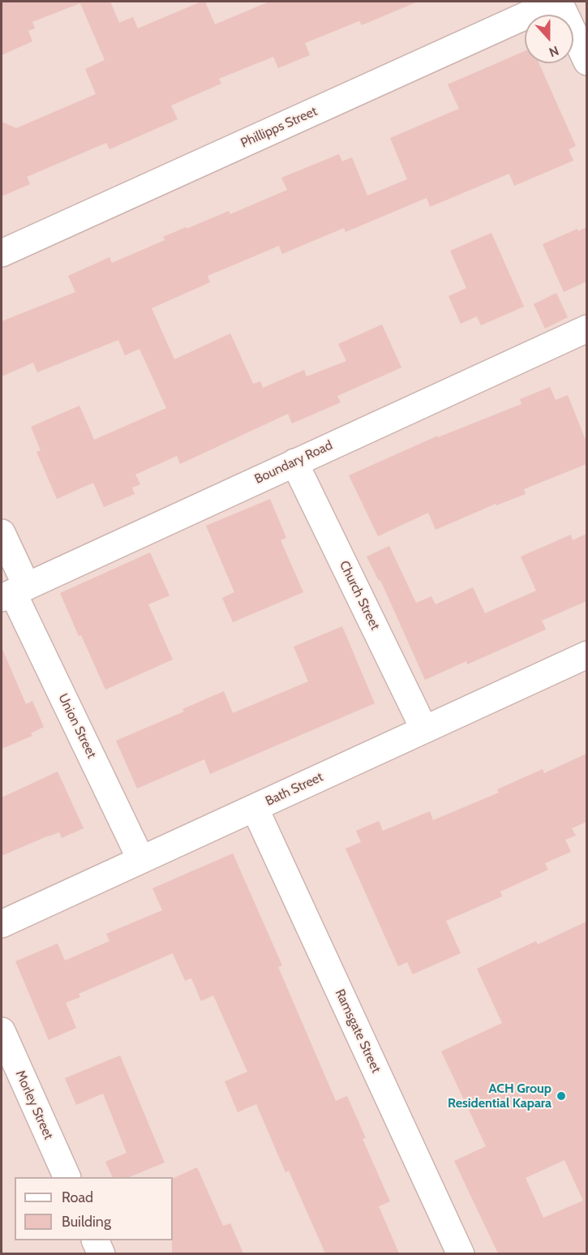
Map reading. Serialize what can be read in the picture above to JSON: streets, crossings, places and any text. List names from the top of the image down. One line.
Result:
{"streets":{"street":["Phillipps Street","Boundary Road","Church Street","Union Street","Bath Street","Ramsgate Street","Morley Street"]},"crossings":[["Boundary Road","Church Street"],["Boundary Road","Union Street"],["Church Street","Bath Street"],["Union Street","Bath Street"],["Bath Street","Ramsgate Street"]],"places":["ACH Group Residential Kapara"],"legend":["Road","Building"],"north":"bottom"}
